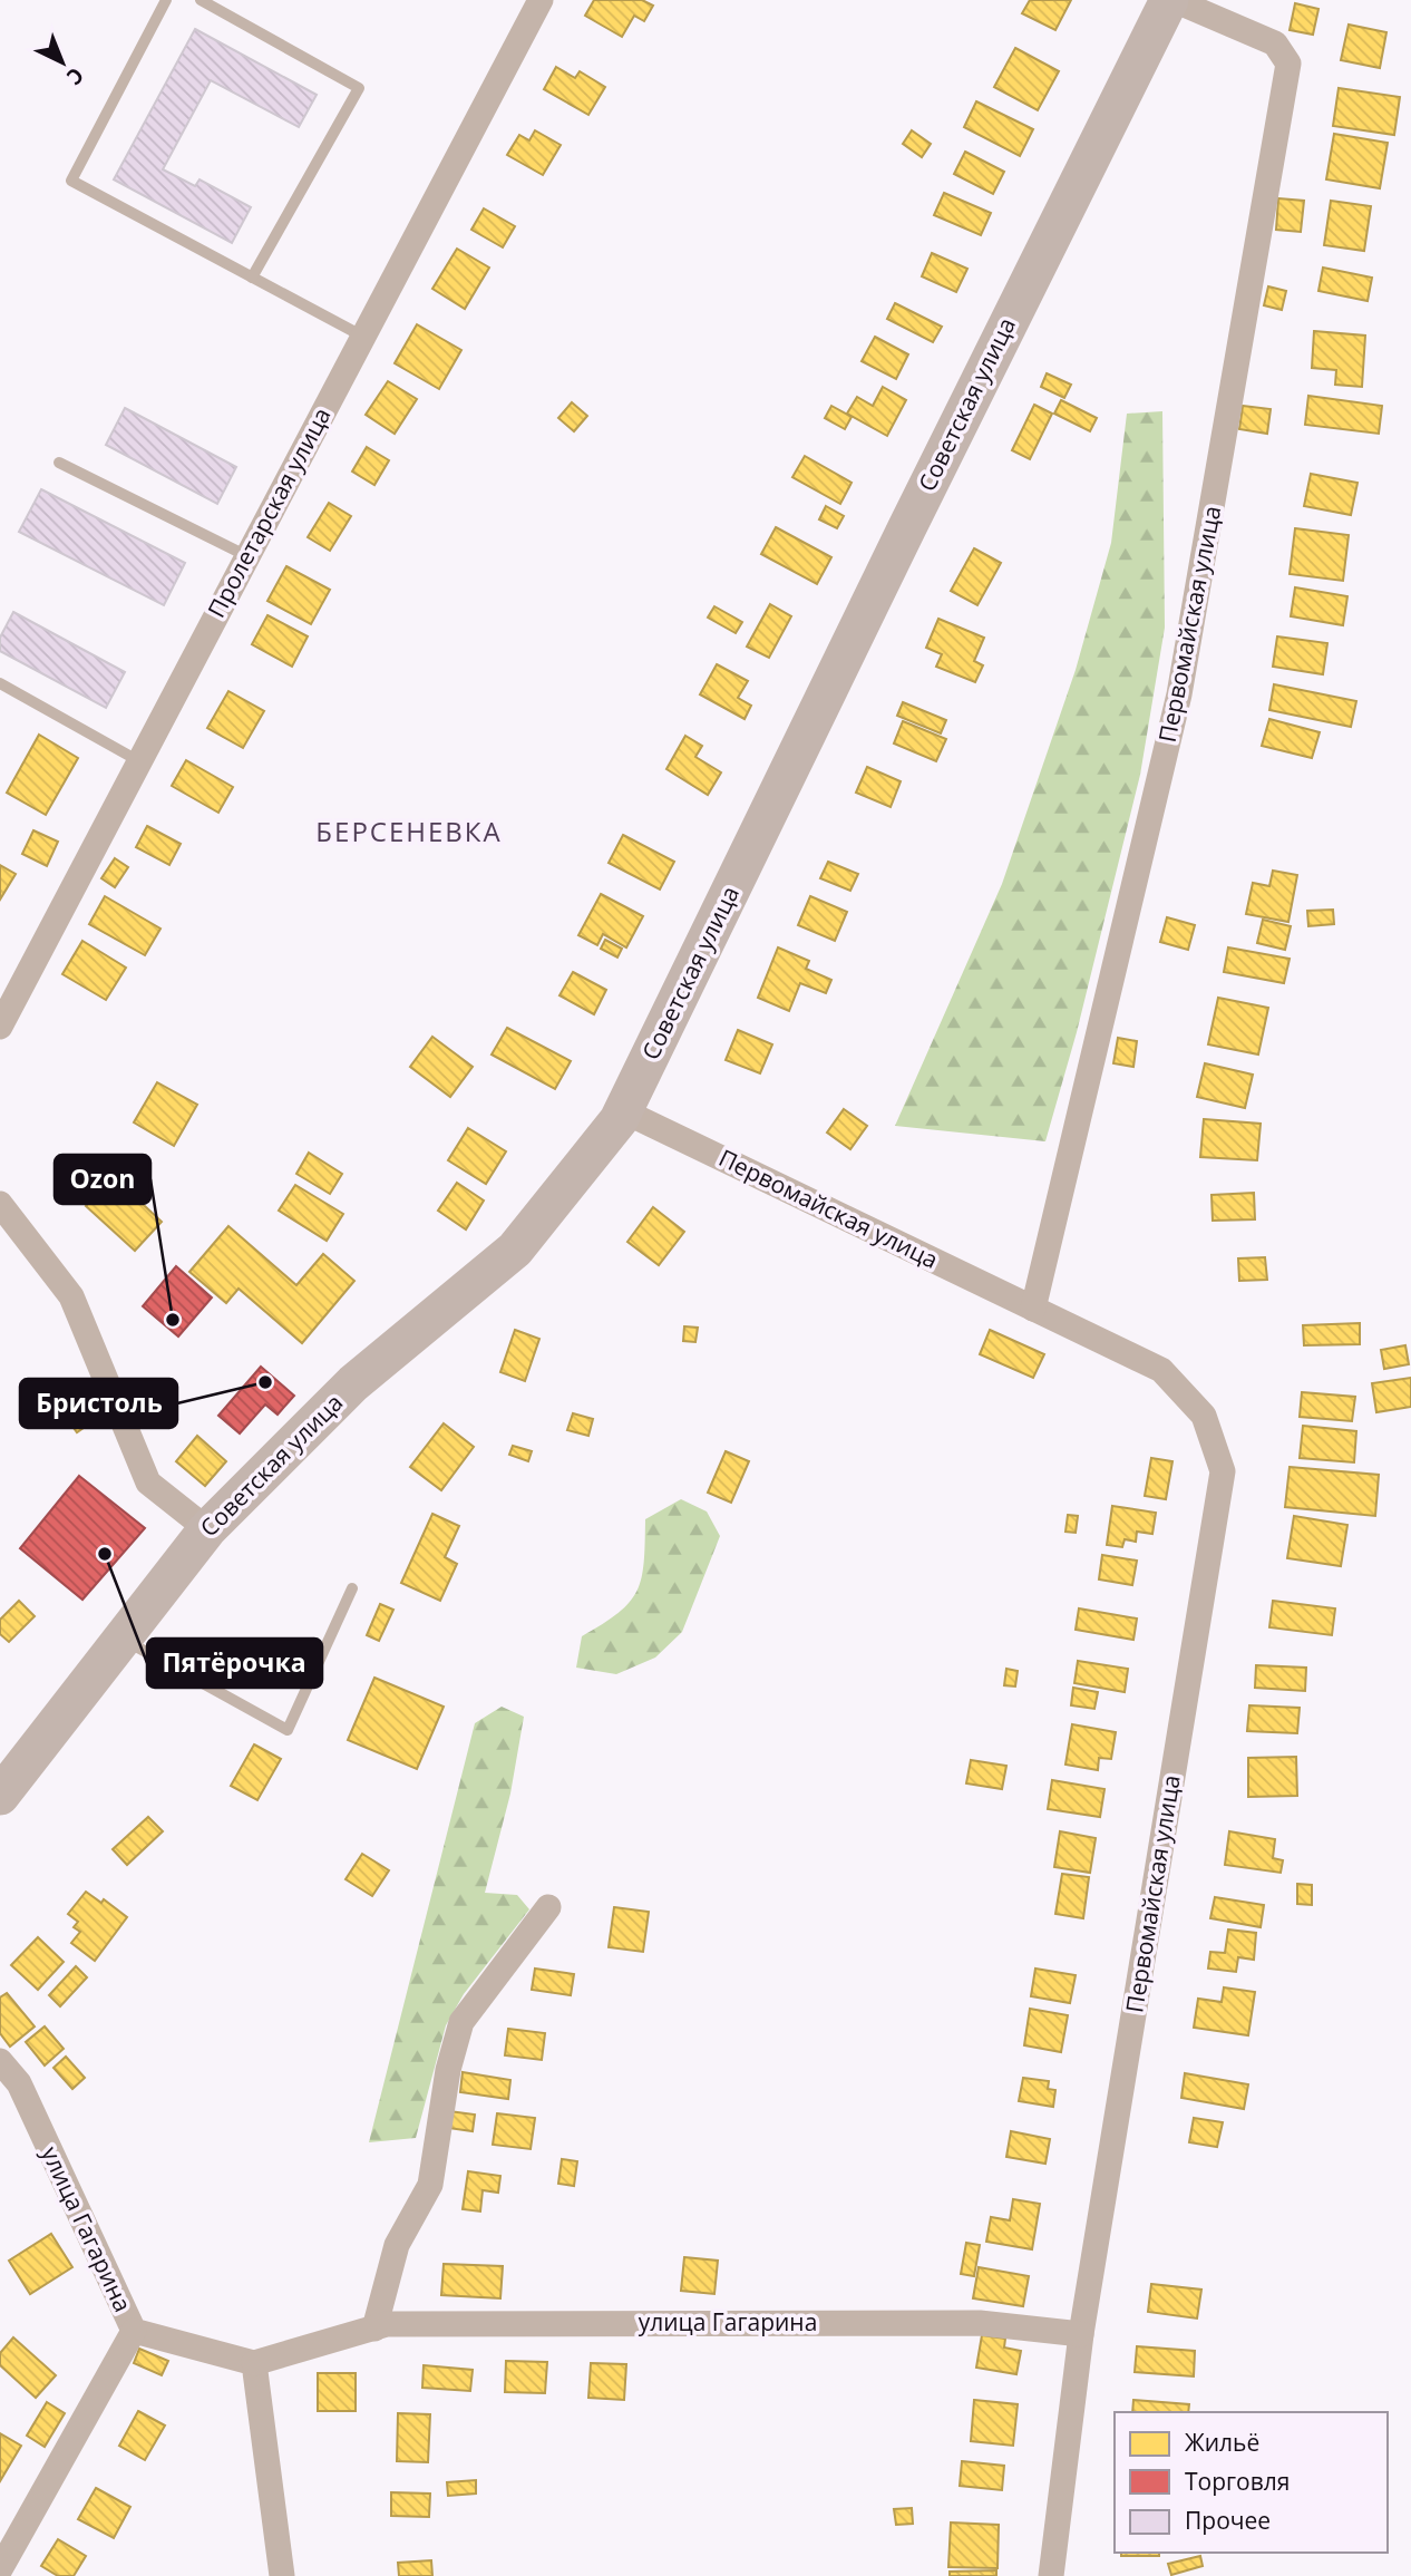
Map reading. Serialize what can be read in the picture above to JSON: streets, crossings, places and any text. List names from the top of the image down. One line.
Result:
{"streets":{"main road":["Советская улица"],"street":["Пролетарская улица","Первомайская улица","улица Гагарина"]},"crossings":[["Советская улица","Первомайская улица"],["Первомайская улица","улица Гагарина"]],"districts":["БЕРСЕНЕВКА"],"places":["Ozon","Бристоль","Пятёрочка"],"legend":["Жильё","Торговля","Прочее"],"north":"bottom right"}
